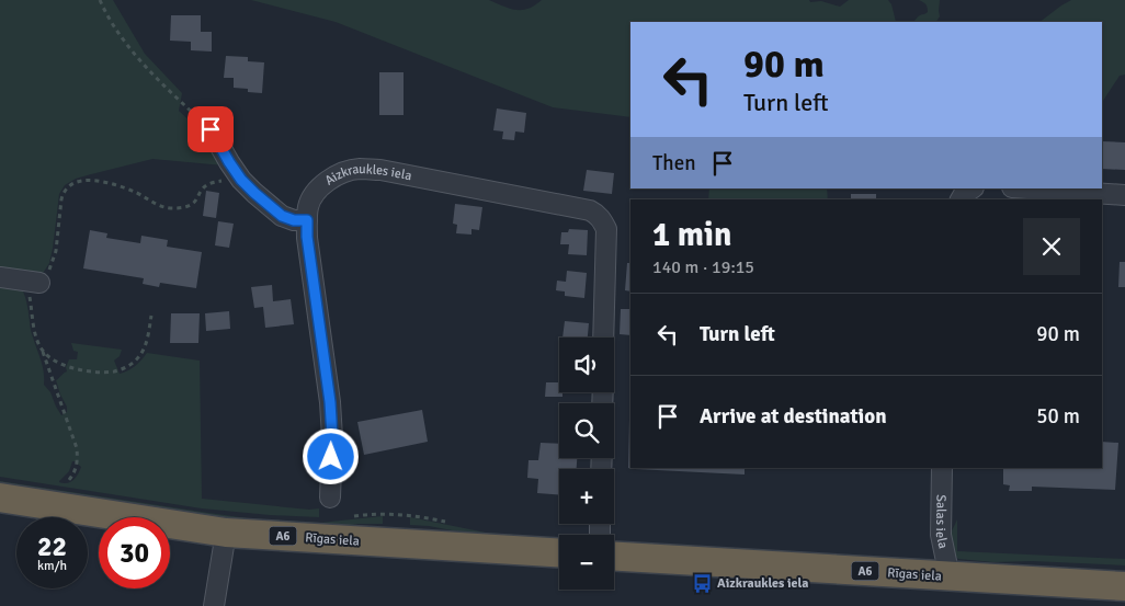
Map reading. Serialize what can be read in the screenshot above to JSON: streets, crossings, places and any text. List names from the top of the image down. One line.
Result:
{"streets":{"highway":["A6","Rīgas iela"],"street":["Aizkraukles iela","Salas iela"]},"crossings":[["Salas iela","Rīgas iela"]],"places":{"bus stop":["Aizkraukles iela"]},"page":{"turn":["90 m","Turn left"],"then":"Then","heading":["1 min","140 m · 19:15"],"list":[{"name":"Turn left","value":"90 m"},{"name":"Arrive at destination","value":"50 m"}],"map_buttons":["+","−"],"speed":"22 km/h","limit":"30"}}
